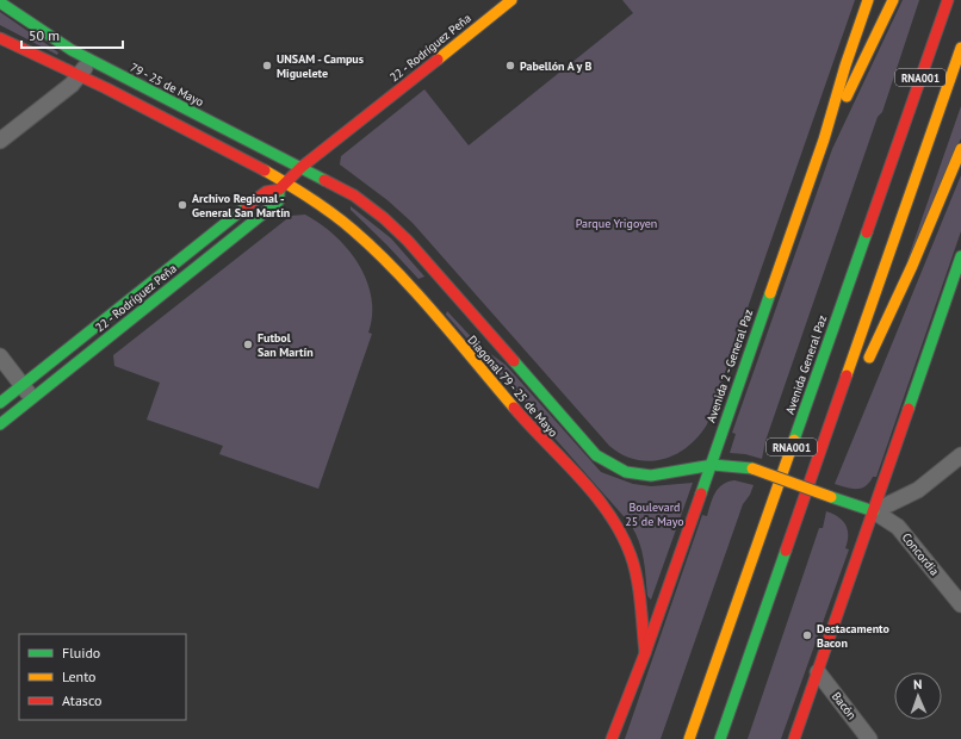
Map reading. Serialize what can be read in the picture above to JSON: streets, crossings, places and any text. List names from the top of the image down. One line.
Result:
{"streets":{"main road":["22 - Rodríguez Peña","RNA001","79 - 25 de Mayo","Avenida General Paz","Avenida 2 - General Paz","Diagonal 79 - 25 de Mayo"],"street":["Concordia","Bacón"]},"crossings":[["22 - Rodríguez Peña","79 - 25 de Mayo"],["22 - Rodríguez Peña","Diagonal 79 - 25 de Mayo"],["79 - 25 de Mayo","Diagonal 79 - 25 de Mayo"],["Avenida 2 - General Paz","Diagonal 79 - 25 de Mayo"],["Diagonal 79 - 25 de Mayo","Concordia"]],"parks":["Parque Yrigoyen","Boulevard 25 de Mayo"],"places":["UNSAM - Campus Miguelete","Pabellón A y B","Archivo Regional - General San Martín","Futbol San Martín","Destacamento Bacon"],"legend":["Fluido","Lento","Atasco"],"scale_bar":"50 m","north":"top"}
